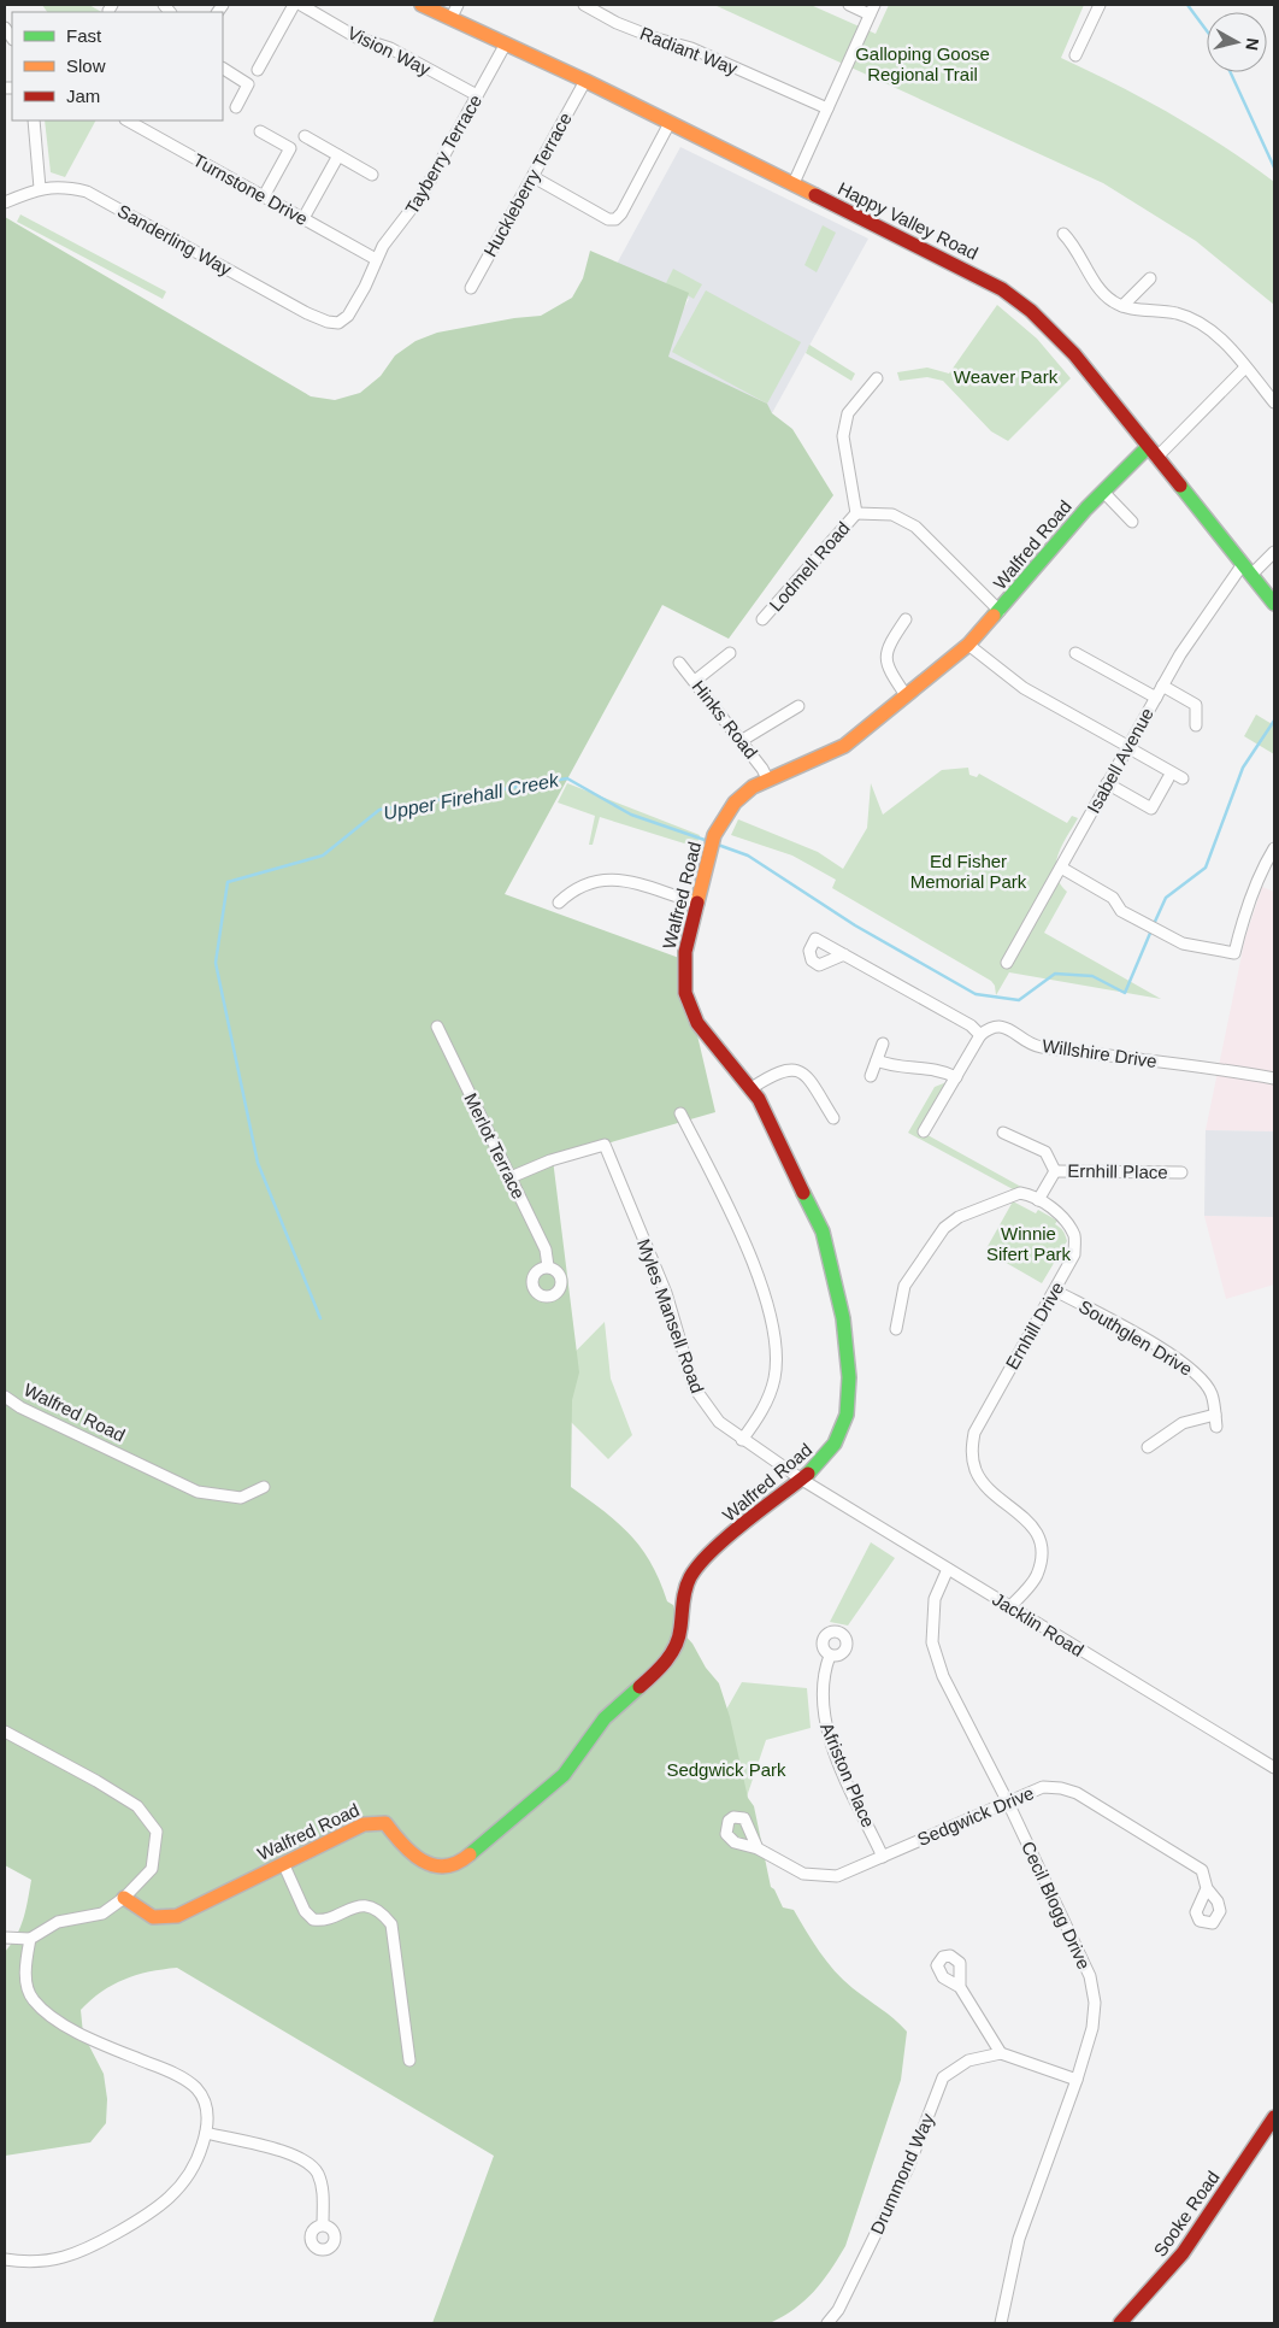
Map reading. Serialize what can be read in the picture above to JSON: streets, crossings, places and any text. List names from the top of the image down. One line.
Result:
{"streets":{"street":["Vision Way","Radiant Way","Tayberry Terrace","Huckleberry Terrace","Turnstone Drive","Happy Valley Road","Sanderling Way","Walfred Road","Lodmell Road","Hinks Road","Isabell Avenue","Willshire Drive","Merlot Terrace","Ernhill Place","Myles Mansell Road","Ernhill Drive","Southglen Drive","Jacklin Road","Afriston Place","Sedgwick Drive","Cecil Blogg Drive","Drummond Way","Sooke Road"]},"crossings":[["Vision Way","Tayberry Terrace"],["Tayberry Terrace","Turnstone Drive"],["Tayberry Terrace","Happy Valley Road"],["Tayberry Terrace","Sanderling Way"],["Huckleberry Terrace","Happy Valley Road"],["Happy Valley Road","Walfred Road"],["Happy Valley Road","Isabell Avenue"],["Walfred Road","Lodmell Road"],["Walfred Road","Hinks Road"],["Walfred Road","Myles Mansell Road"],["Walfred Road","Jacklin Road"],["Merlot Terrace","Myles Mansell Road"],["Ernhill Place","Ernhill Drive"],["Myles Mansell Road","Jacklin Road"],["Ernhill Drive","Southglen Drive"],["Ernhill Drive","Jacklin Road"],["Jacklin Road","Cecil Blogg Drive"],["Afriston Place","Sedgwick Drive"],["Sedgwick Drive","Cecil Blogg Drive"]],"water":["Upper Firehall Creek"],"parks":["Galloping Goose Regional Trail","Weaver Park","Ed Fisher Memorial Park","Winnie Sifert Park","Sedgwick Park"],"legend":["Fast","Slow","Jam"],"north":"right"}
